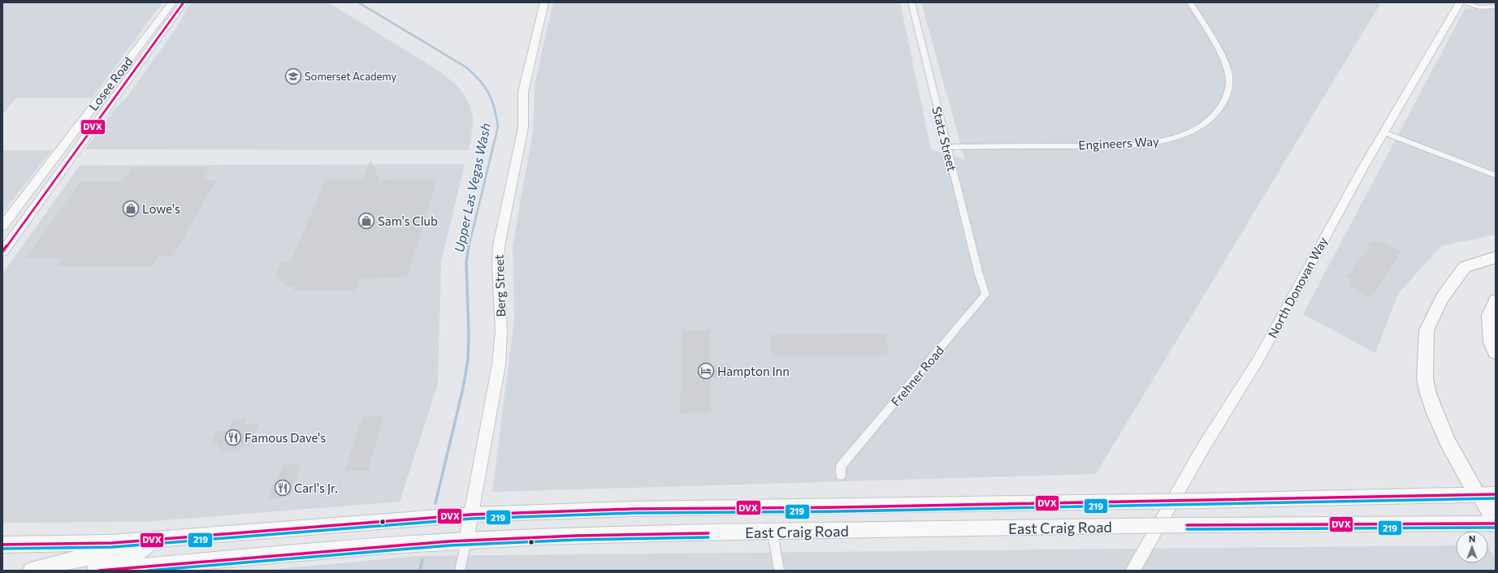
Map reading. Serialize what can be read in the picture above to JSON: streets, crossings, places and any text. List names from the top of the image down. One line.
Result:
{"streets":{"main road":["East Craig Road"],"street":["Losee Road","Statz Street","Engineers Way","Berg Street","North Donovan Way","Frehner Road"]},"crossings":[["Statz Street","Engineers Way"],["Statz Street","Frehner Road"],["Berg Street","East Craig Road"]],"water":["Upper Las Vegas Wash"],"places":{"school or university":["Somerset Academy"],"shop":["Lowe's","Sam's Club"],"hotel":["Hampton Inn"],"restaurant":["Famous Dave's","Carl's Jr."]},"lines":["transit line DVX","transit line 219"],"north":"top"}
